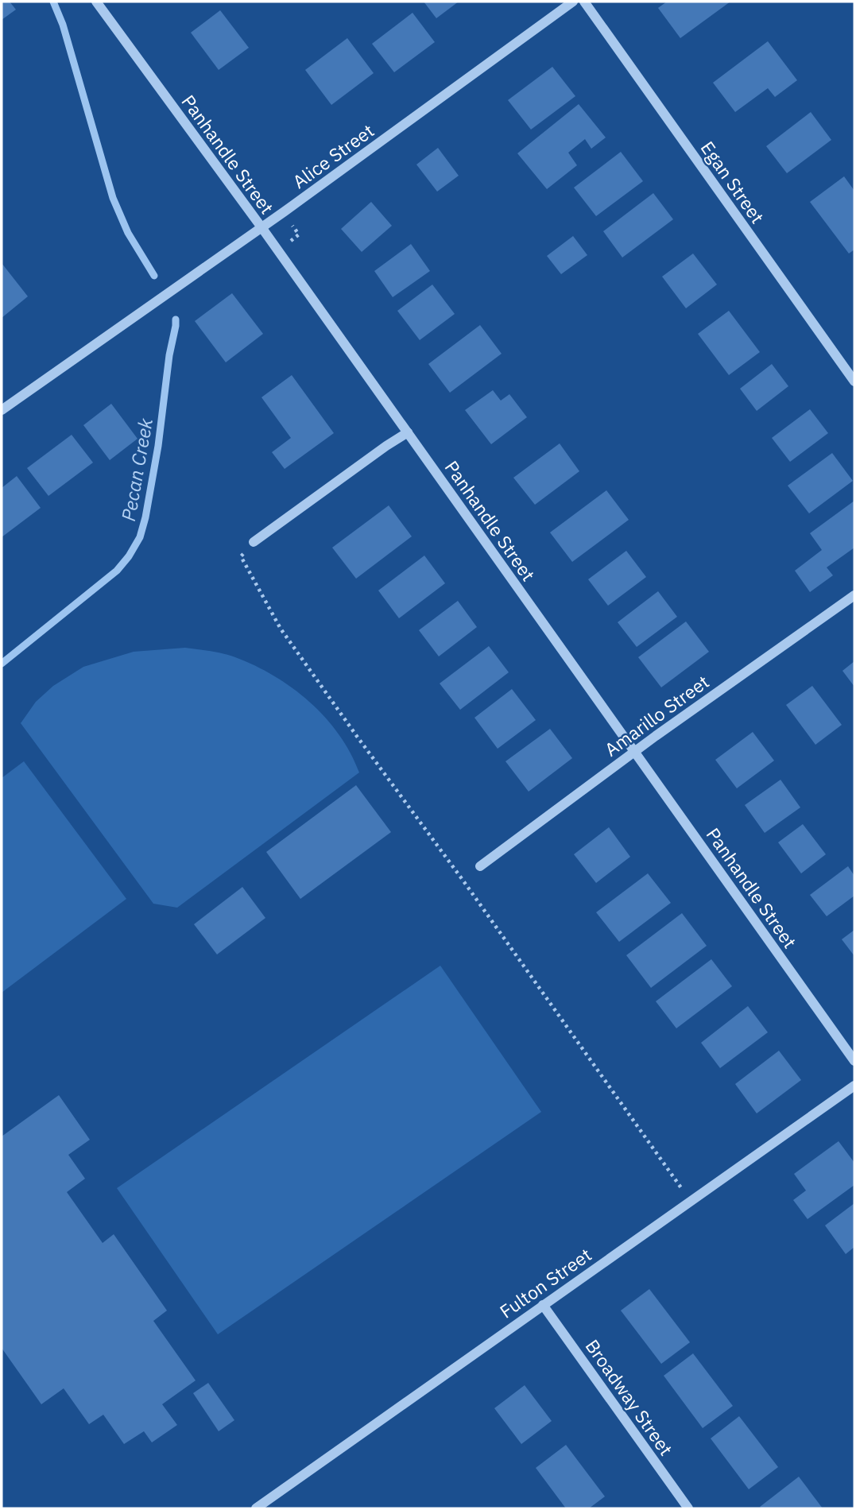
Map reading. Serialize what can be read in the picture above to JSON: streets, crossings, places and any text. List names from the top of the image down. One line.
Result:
{"streets":{"street":["Panhandle Street","Alice Street","Egan Street","Amarillo Street","Fulton Street","Broadway Street"]},"crossings":[["Panhandle Street","Alice Street"],["Panhandle Street","Amarillo Street"],["Fulton Street","Broadway Street"]],"water":["Pecan Creek"]}
